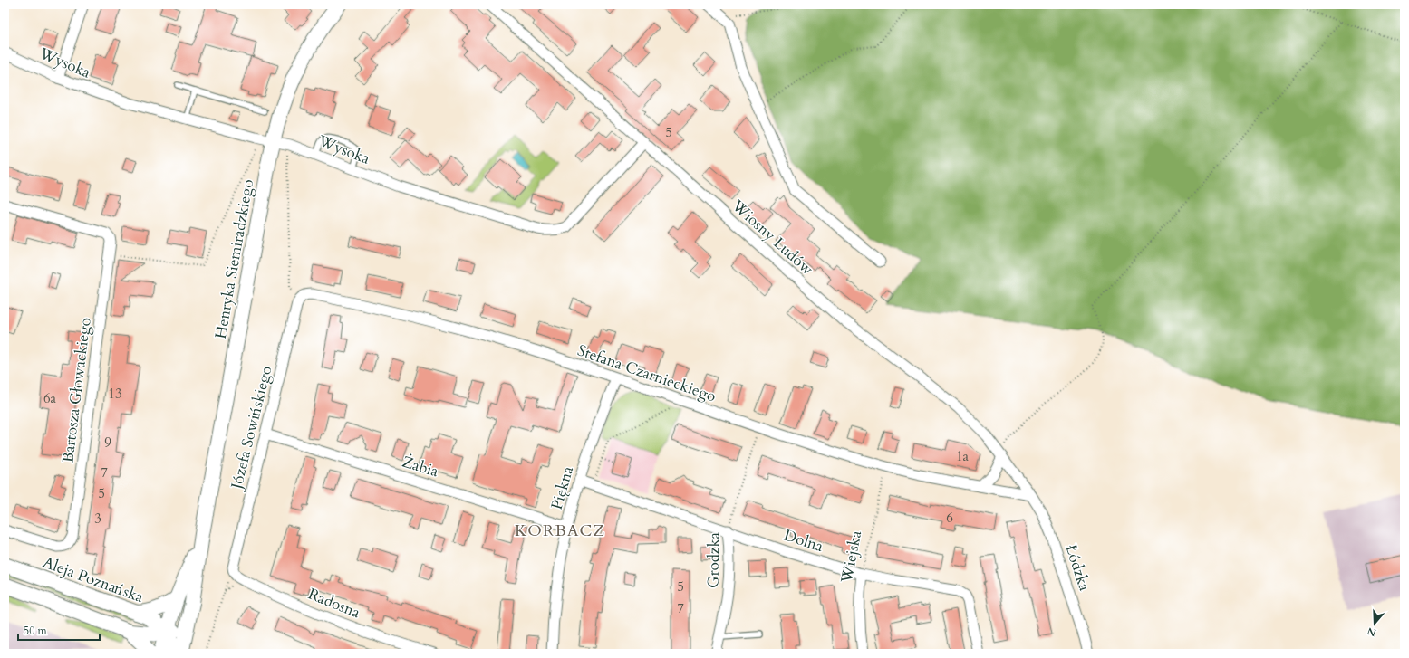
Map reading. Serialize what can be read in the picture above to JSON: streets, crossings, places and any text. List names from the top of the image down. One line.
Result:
{"streets":{"main road":["Henryka Siemiradzkiego","Aleja Poznańska"],"street":["Wysoka","Wiosny Ludów","Stefana Czarnieckiego","Bartosza Głowackiego","Józefa Sowińskiego","Żabia","Piękna","Dolna","Wiejska","Grodzka","Łódzka","Radosna"]},"crossings":[["Wysoka","Wiosny Ludów"],["Wysoka","Henryka Siemiradzkiego"],["Wiosny Ludów","Stefana Czarnieckiego"],["Wiosny Ludów","Łódzka"],["Henryka Siemiradzkiego","Aleja Poznańska"],["Stefana Czarnieckiego","Józefa Sowińskiego"],["Stefana Czarnieckiego","Piękna"],["Stefana Czarnieckiego","Wiejska"],["Stefana Czarnieckiego","Grodzka"],["Stefana Czarnieckiego","Łódzka"],["Józefa Sowińskiego","Żabia"],["Józefa Sowińskiego","Radosna"],["Żabia","Piękna"],["Piękna","Dolna"],["Dolna","Wiejska"],["Dolna","Grodzka"]],"districts":["KORBACZ"],"house_numbers":["5","13","6a","9","1a","7","5","6","3","5","7"],"scale_bar":"50 m","north":"bottom"}
